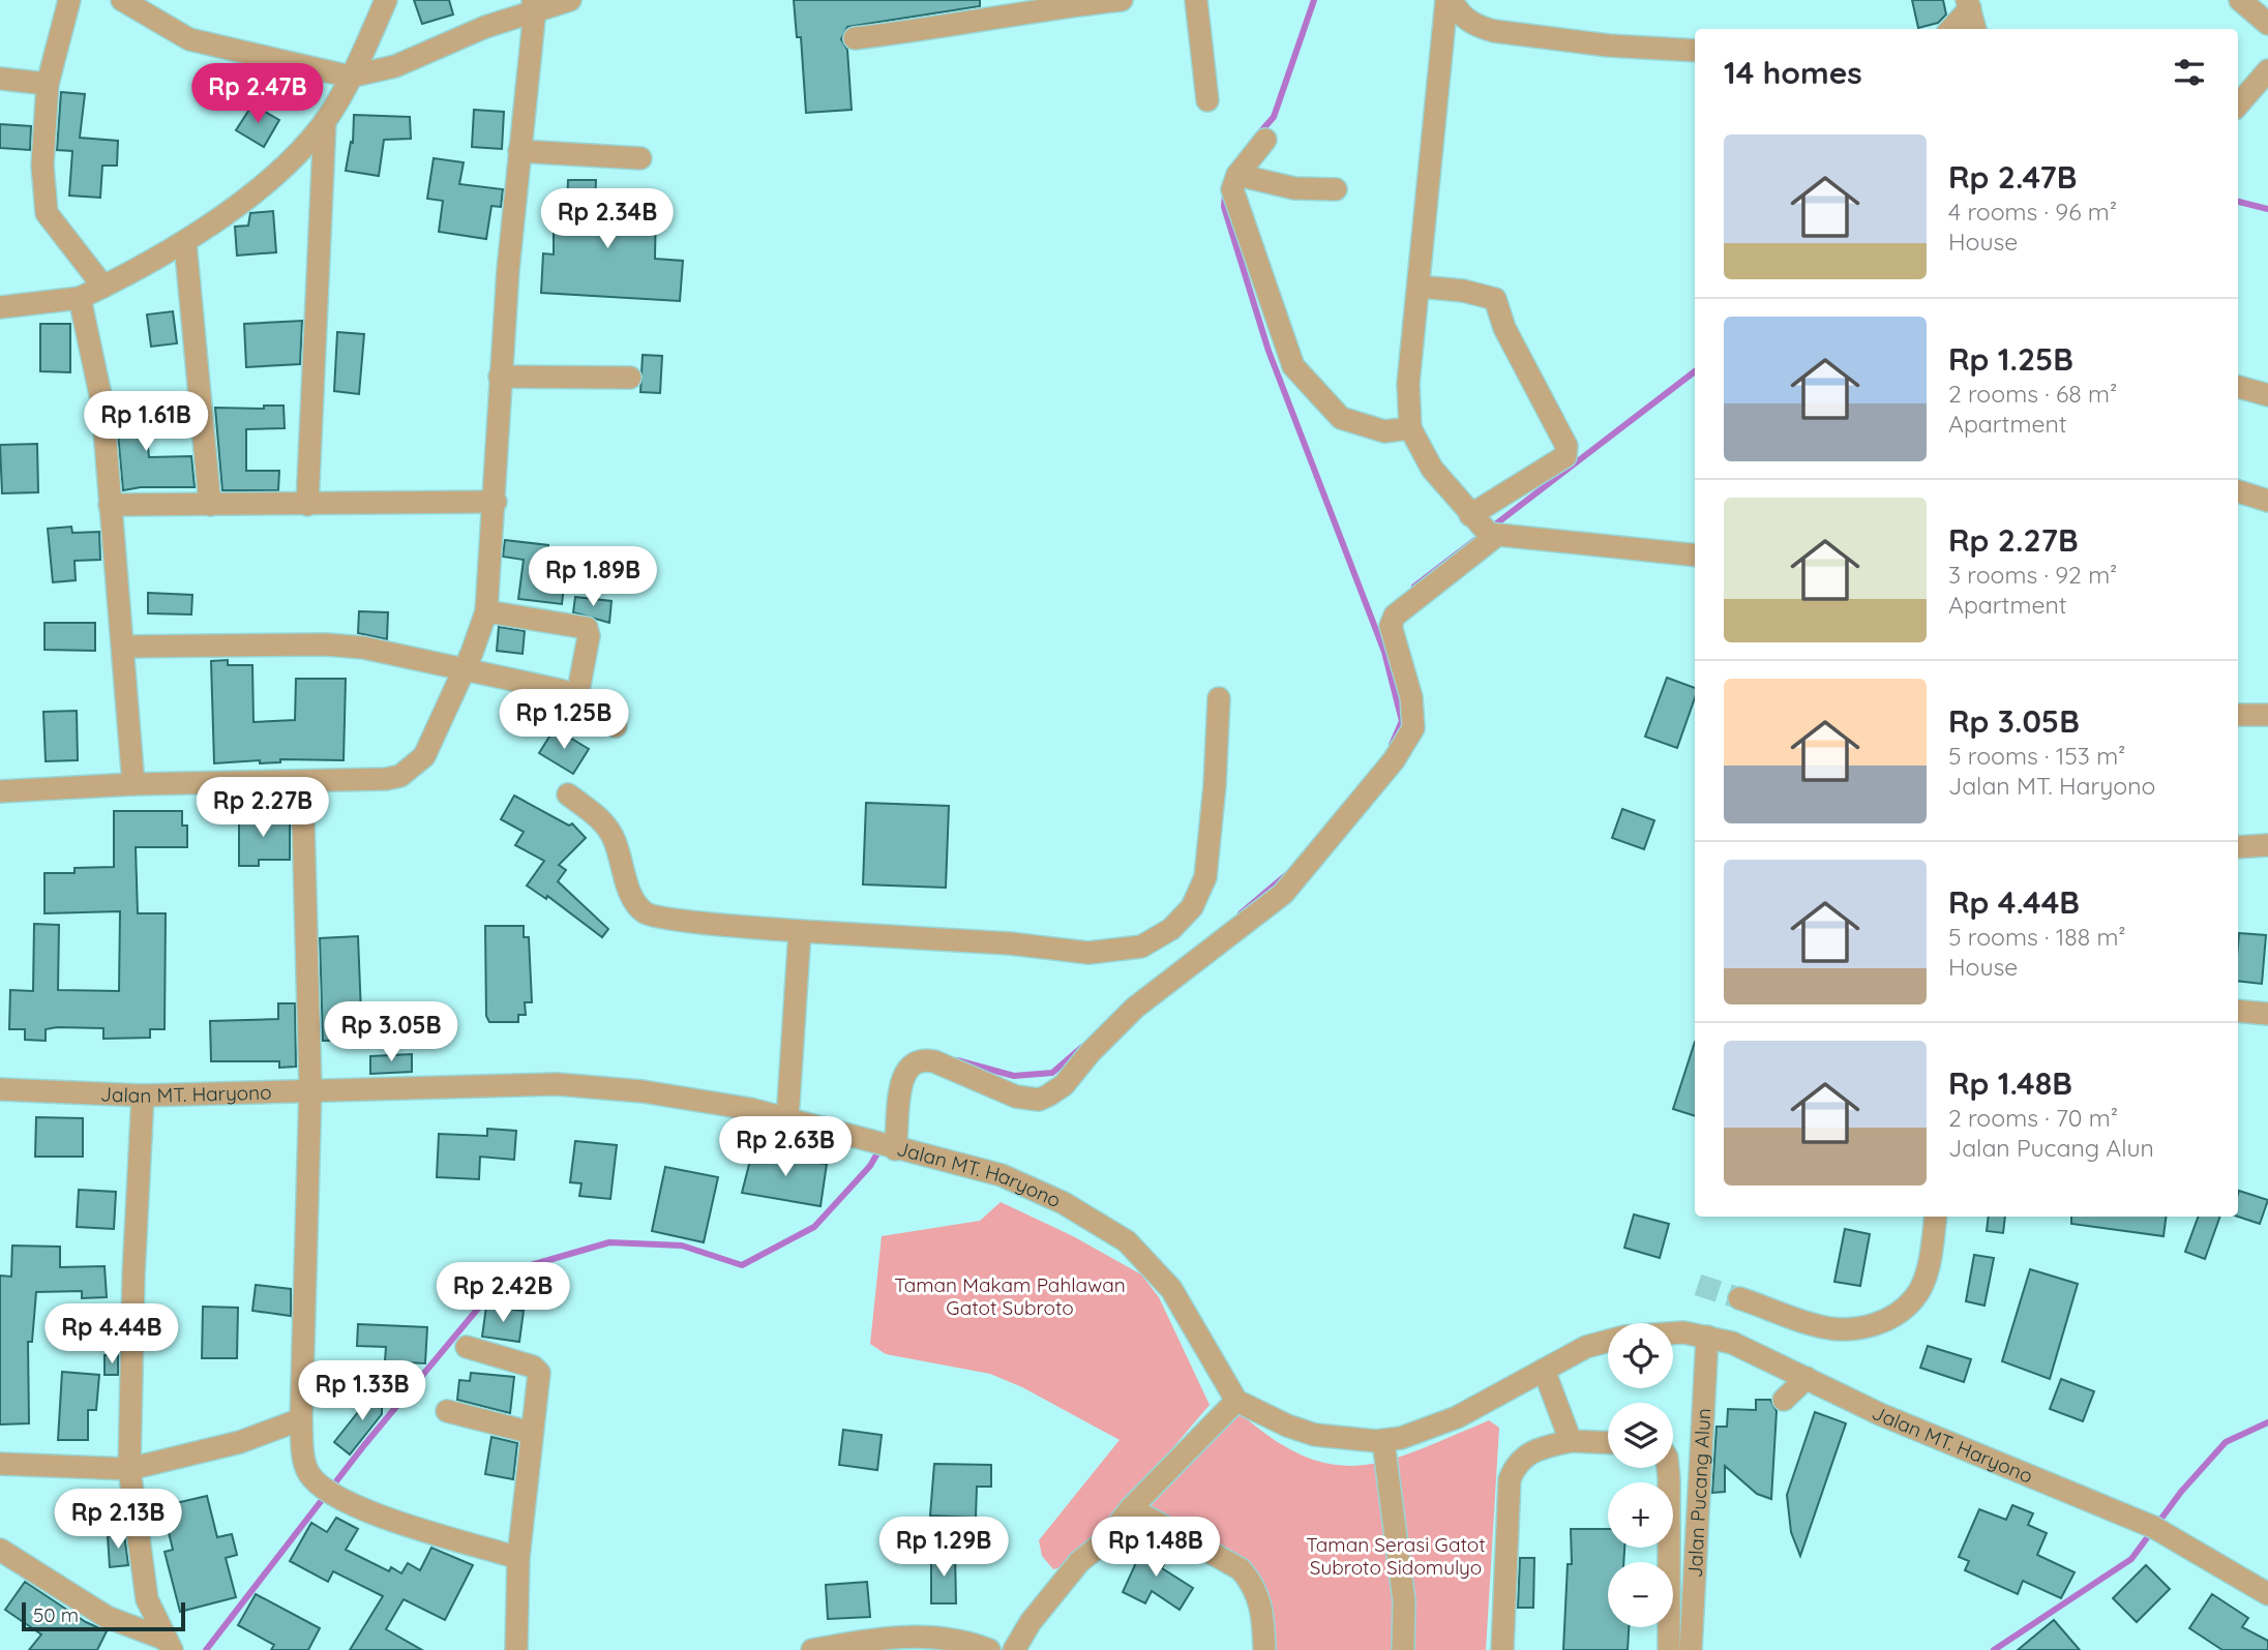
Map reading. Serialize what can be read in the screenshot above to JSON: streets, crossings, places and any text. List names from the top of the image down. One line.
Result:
{"streets":{"street":["Jalan MT. Haryono","Jalan Pucang Alun"]},"crossings":[["Jalan MT. Haryono","Jalan Pucang Alun"]],"parks":["Taman Makam Pahlawan Gatot Subroto","Taman Serasi Gatot Subroto Sidomulyo"],"scale_bar":"50 m","page":{"heading":"14 homes","price":["Rp 2.47B","Rp 2.34B","Rp 1.61B","Rp 1.89B","Rp 1.25B","Rp 2.27B","Rp 3.05B","Rp 2.63B","Rp 2.42B","Rp 4.44B","Rp 1.33B","Rp 2.13B","Rp 1.29B","Rp 1.48B"],"list":[{"name":"Rp 2.47B","note":"4 rooms · 96 m² · House"},{"name":"Rp 1.25B","note":"2 rooms · 68 m² · Apartment"},{"name":"Rp 2.27B","note":"3 rooms · 92 m² · Apartment"},{"name":"Rp 3.05B","note":"5 rooms · 153 m² · Jalan MT. Haryono"},{"name":"Rp 4.44B","note":"5 rooms · 188 m² · House"},{"name":"Rp 1.48B","note":"2 rooms · 70 m² · Jalan Pucang Alun"}],"map_buttons":["+","−"],"scale":"50 m"}}
